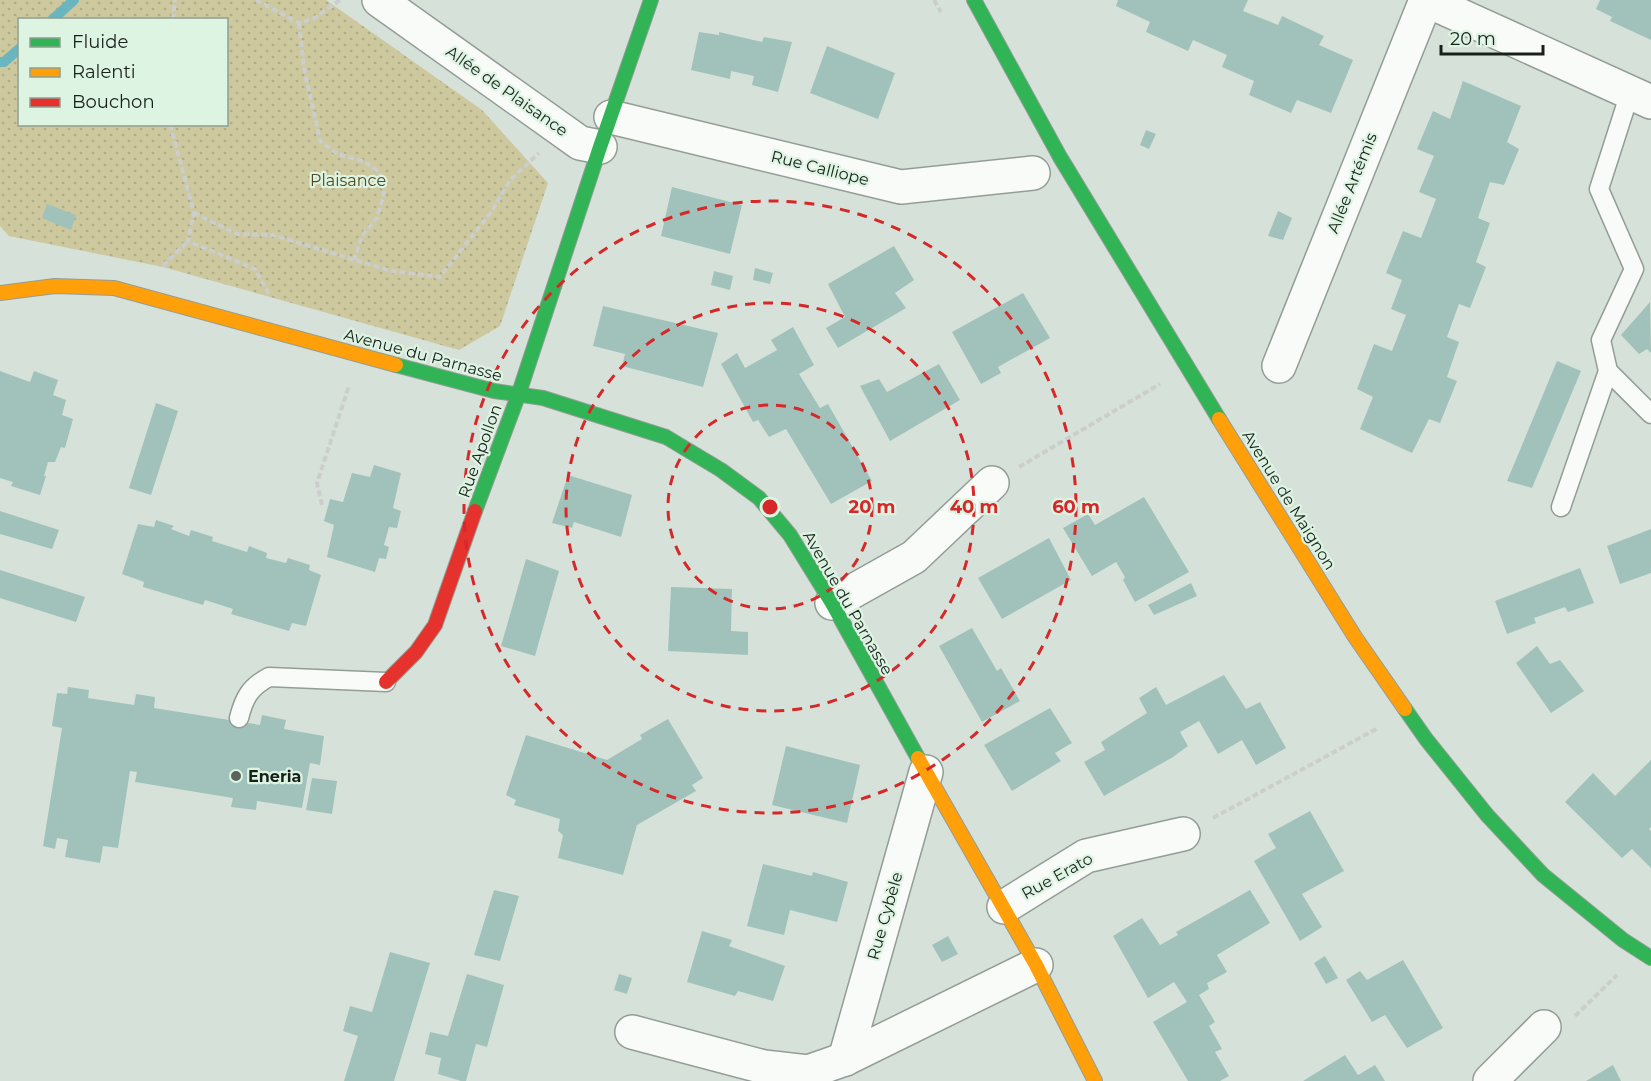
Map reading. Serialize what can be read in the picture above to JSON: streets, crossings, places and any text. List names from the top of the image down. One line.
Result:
{"streets":{"street":["Allée de Plaisance","Rue Calliope","Allée Artémis","Avenue du Parnasse","Rue Apollon","Avenue de Maignon","Rue Erato","Rue Cybèle"]},"crossings":[["Allée de Plaisance","Rue Apollon"],["Avenue du Parnasse","Rue Apollon"],["Avenue du Parnasse","Rue Erato"],["Avenue du Parnasse","Rue Cybèle"]],"parks":["Plaisance"],"places":["Eneria"],"legend":["Fluide","Ralenti","Bouchon"],"scale_bar":"20 m","rings":["20 m","40 m","60 m"]}
